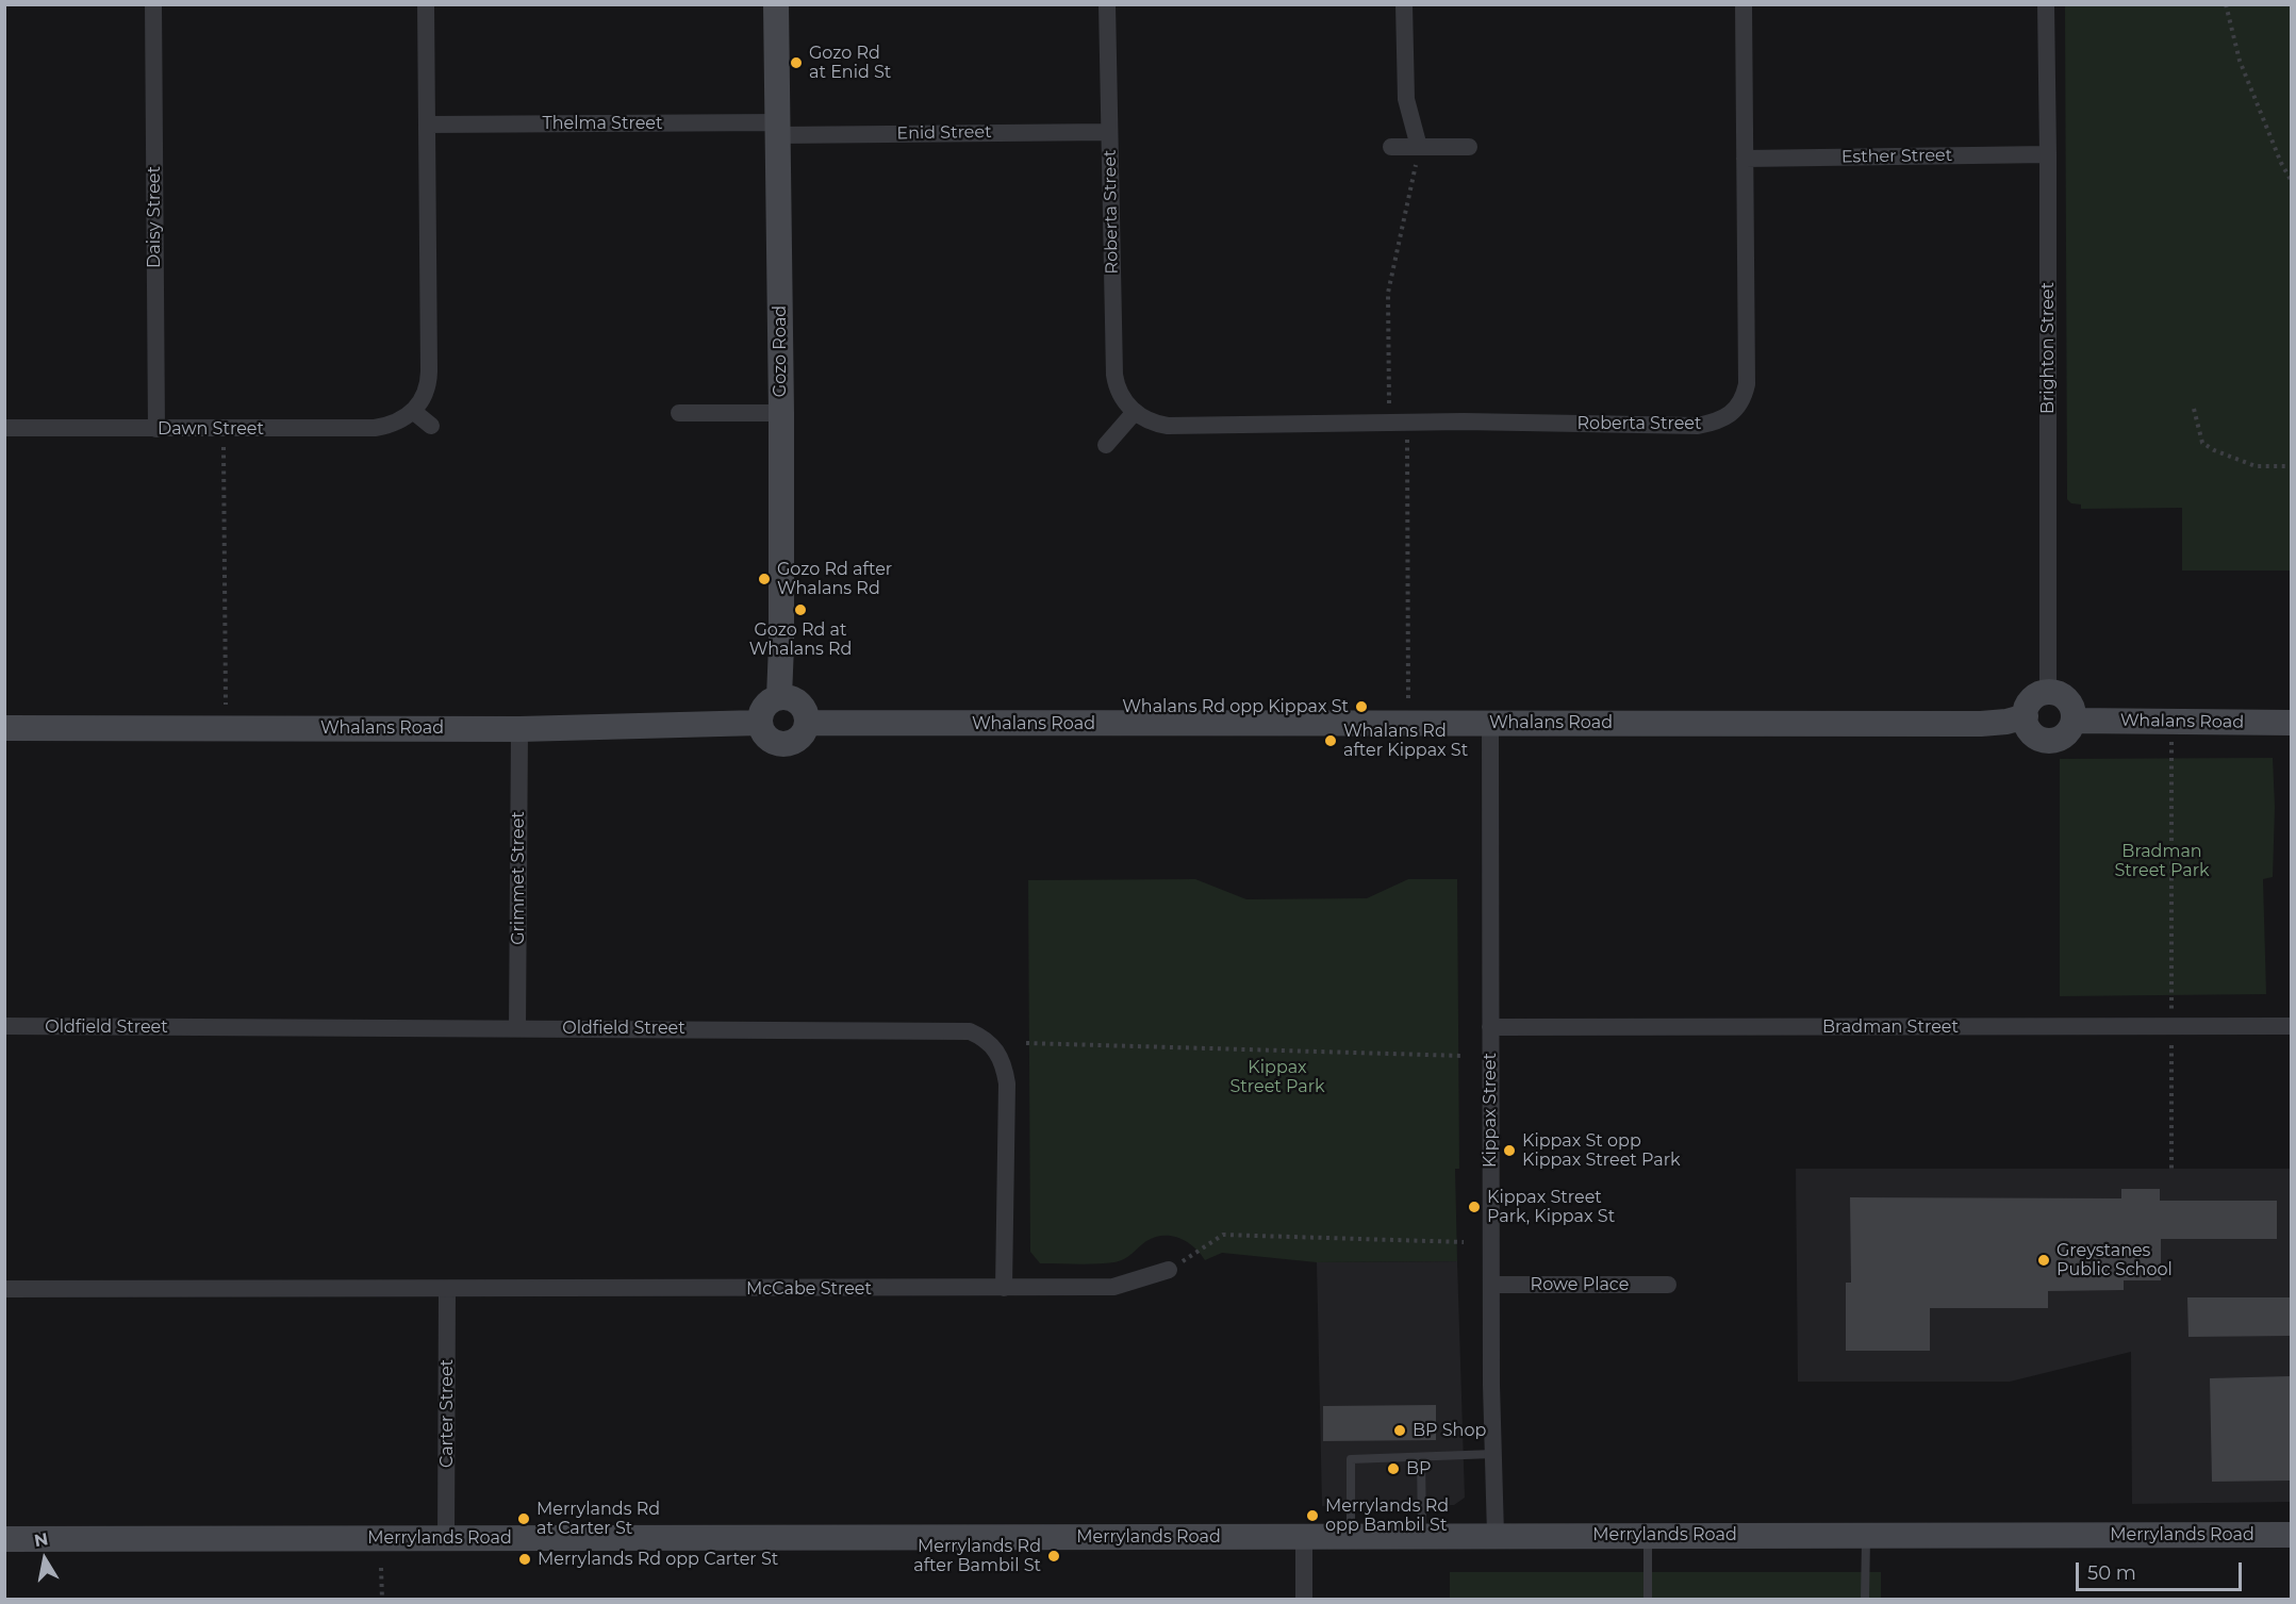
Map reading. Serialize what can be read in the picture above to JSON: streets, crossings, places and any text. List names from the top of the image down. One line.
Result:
{"streets":{"street":["Thelma Street","Enid Street","Esther Street","Roberta Street","Daisy Street","Brighton Street","Gozo Road","Dawn Street","Whalans Road","Grimmet Street","Oldfield Street","Bradman Street","Kippax Street","Rowe Place","McCabe Street","Carter Street","Merrylands Road"]},"crossings":[["Thelma Street","Enid Street"],["Thelma Street","Gozo Road"],["Enid Street","Roberta Street"],["Enid Street","Gozo Road"],["Esther Street","Roberta Street"],["Esther Street","Brighton Street"],["Daisy Street","Dawn Street"],["Brighton Street","Whalans Road"],["Gozo Road","Whalans Road"],["Whalans Road","Grimmet Street"],["Whalans Road","Kippax Street"],["Grimmet Street","Oldfield Street"],["Oldfield Street","McCabe Street"],["Bradman Street","Kippax Street"],["Kippax Street","Rowe Place"],["Kippax Street","Merrylands Road"],["McCabe Street","Carter Street"],["Carter Street","Merrylands Road"]],"parks":["Bradman Street Park","Kippax Street Park"],"places":["Gozo Rd at Enid St","Gozo Rd after Whalans Rd","Gozo Rd at Whalans Rd","Whalans Rd opp Kippax St","Whalans Rd after Kippax St","Kippax St opp Kippax Street Park","Kippax Street Park, Kippax St","Greystanes Public School","BP Shop","BP","Merrylands Rd opp Bambil St","Merrylands Rd at Carter St","Merrylands Rd after Bambil St","Merrylands Rd opp Carter St"],"scale_bar":"50 m","north":"top"}
